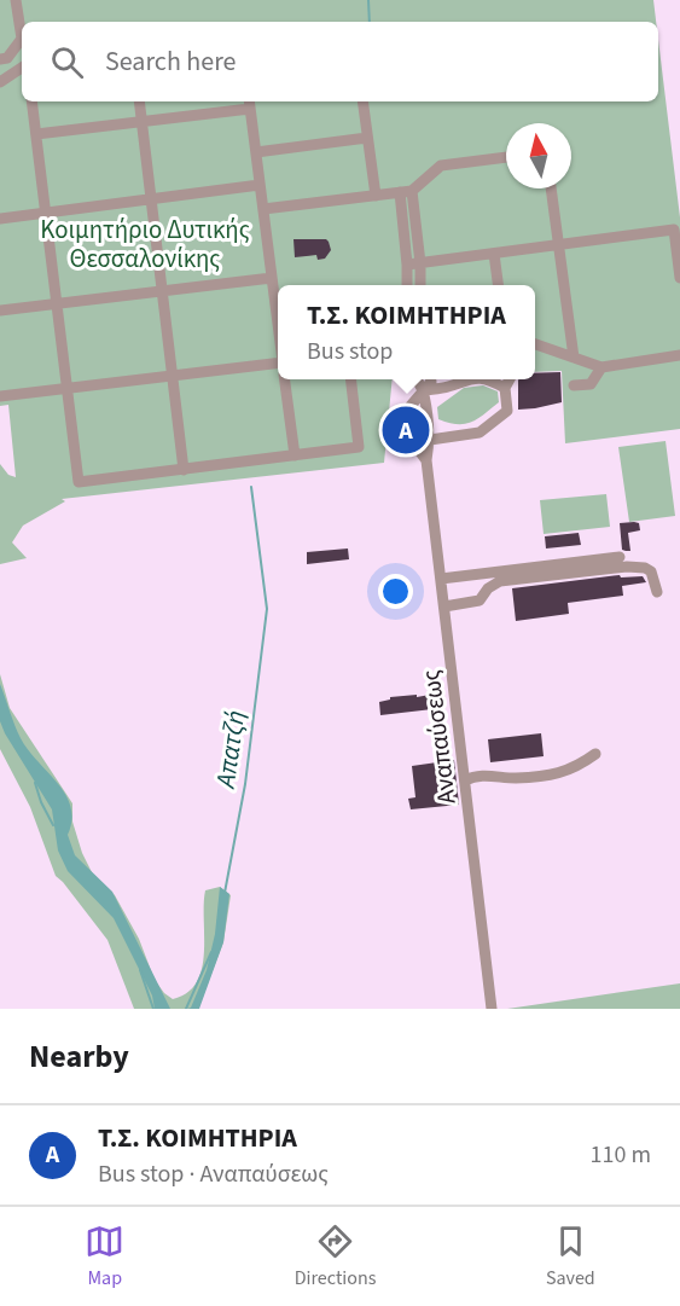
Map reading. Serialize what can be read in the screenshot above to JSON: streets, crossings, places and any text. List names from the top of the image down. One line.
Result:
{"streets":{"street":["Αναπαύσεως"]},"water":["Απατζή"],"parks":["Κοιμητήριο Δυτικής Θεσσαλονίκης"],"north":"top","page":{"search":"Search here","popup":["Τ.Σ. ΚΟΙΜΗΤΗΡΙΑ","Bus stop"],"pins":"A","heading":"Nearby","list":[{"mark":"A","name":"Τ.Σ. ΚΟΙΜΗΤΗΡΙΑ","note":"Bus stop · Αναπαύσεως","value":"110 m"}],"nav":["Map","Directions","Saved"]}}
